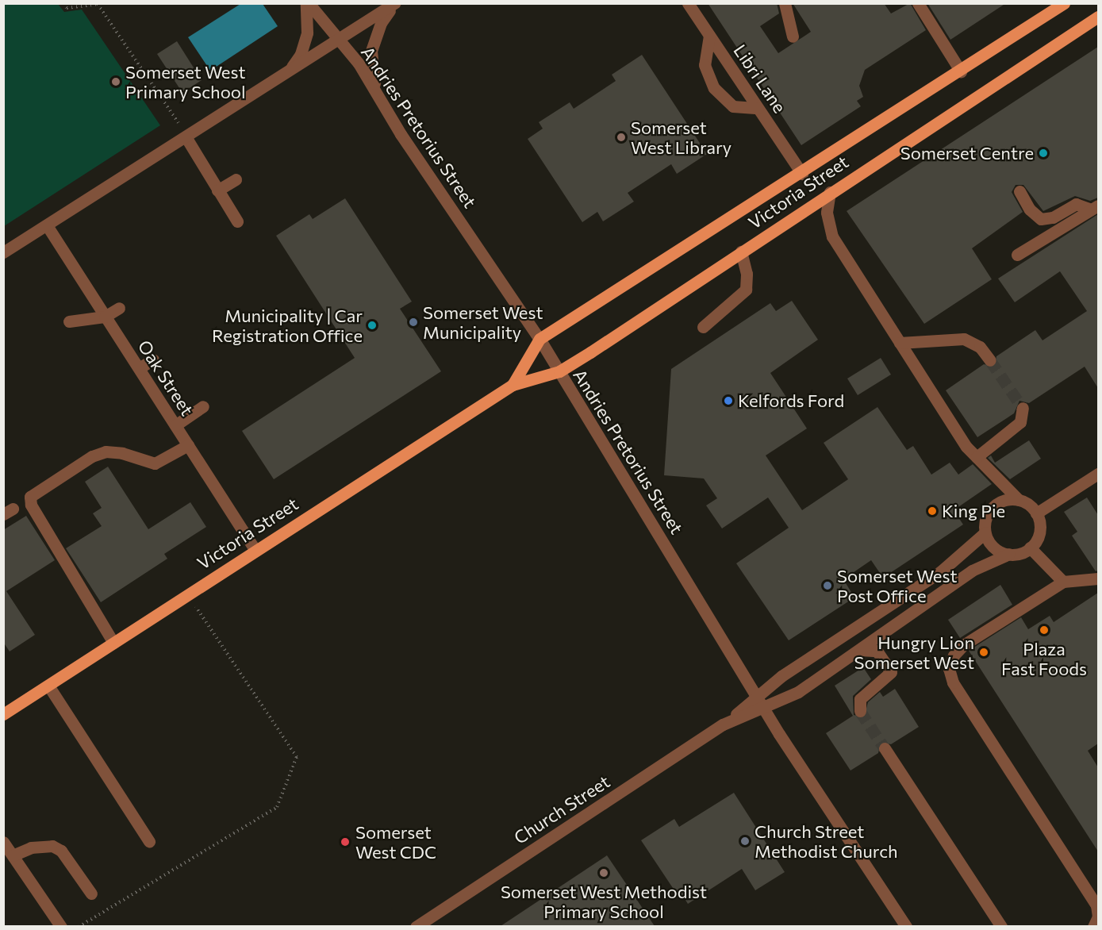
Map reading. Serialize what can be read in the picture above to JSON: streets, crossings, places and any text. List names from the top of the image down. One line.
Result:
{"streets":{"main road":["Victoria Street"],"street":["Libri Lane","Andries Pretorius Street","Oak Street","Church Street"]},"crossings":[["Libri Lane","Victoria Street"],["Andries Pretorius Street","Victoria Street"],["Andries Pretorius Street","Church Street"],["Victoria Street","Oak Street"]],"places":["Somerset West Primary School","Somerset West Library","Somerset Centre","Somerset West Municipality","Municipality | Car Registration Office","Kelfords Ford","King Pie","Somerset West Post Office","Plaza Fast Foods","Hungry Lion Somerset West","Church Street Methodist Church","Somerset West CDC","Somerset West Methodist Primary School"]}
